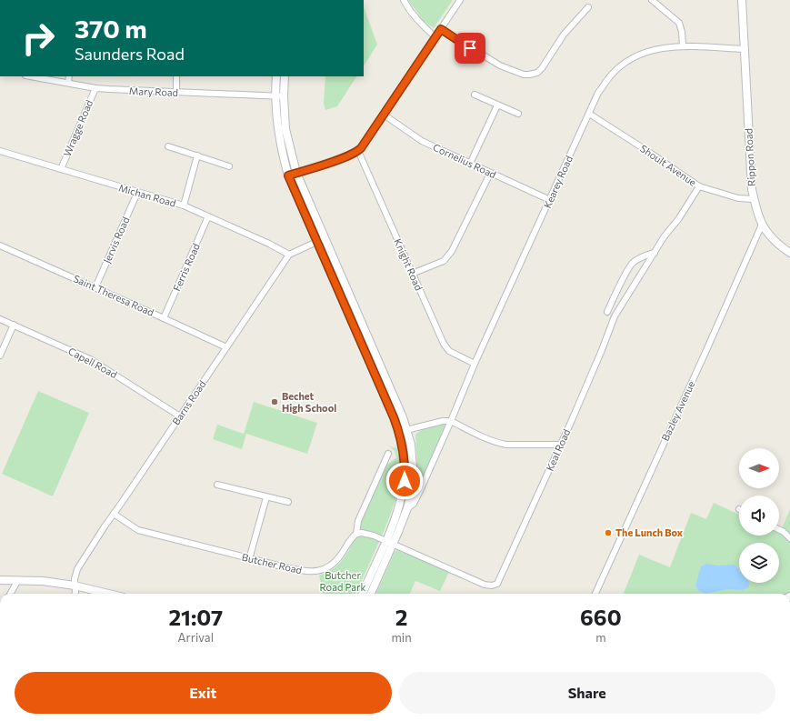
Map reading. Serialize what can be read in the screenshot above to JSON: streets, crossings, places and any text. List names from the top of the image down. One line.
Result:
{"streets":{"street":["Mary Road","Wragge Road","Rippon Road","Cornelius Road","Shoult Avenue","Kearey Road","Michan Road","Jervis Road","Knight Road","Ferris Road","Saint Theresa Road","Capell Road","Barns Road","Bazley Avenue","Keal Road","Butcher Road"]},"crossings":[["Mary Road","Wragge Road"],["Wragge Road","Michan Road"],["Rippon Road","Shoult Avenue"],["Rippon Road","Kearey Road"],["Rippon Road","Bazley Avenue"],["Cornelius Road","Kearey Road"],["Shoult Avenue","Kearey Road"],["Shoult Avenue","Keal Road"],["Kearey Road","Knight Road"],["Michan Road","Jervis Road"],["Michan Road","Ferris Road"],["Michan Road","Barns Road"],["Jervis Road","Saint Theresa Road"],["Ferris Road","Saint Theresa Road"],["Saint Theresa Road","Barns Road"],["Capell Road","Barns Road"],["Barns Road","Butcher Road"],["Keal Road","Butcher Road"]],"parks":["Butcher Road Park"],"places":["Bechet High School","The Lunch Box"],"north":"right","page":{"turn":["370 m","Saunders Road"],"eta":["21:07","Arrival","2","min","660","m"],"buttons":["Exit","Share"]}}
